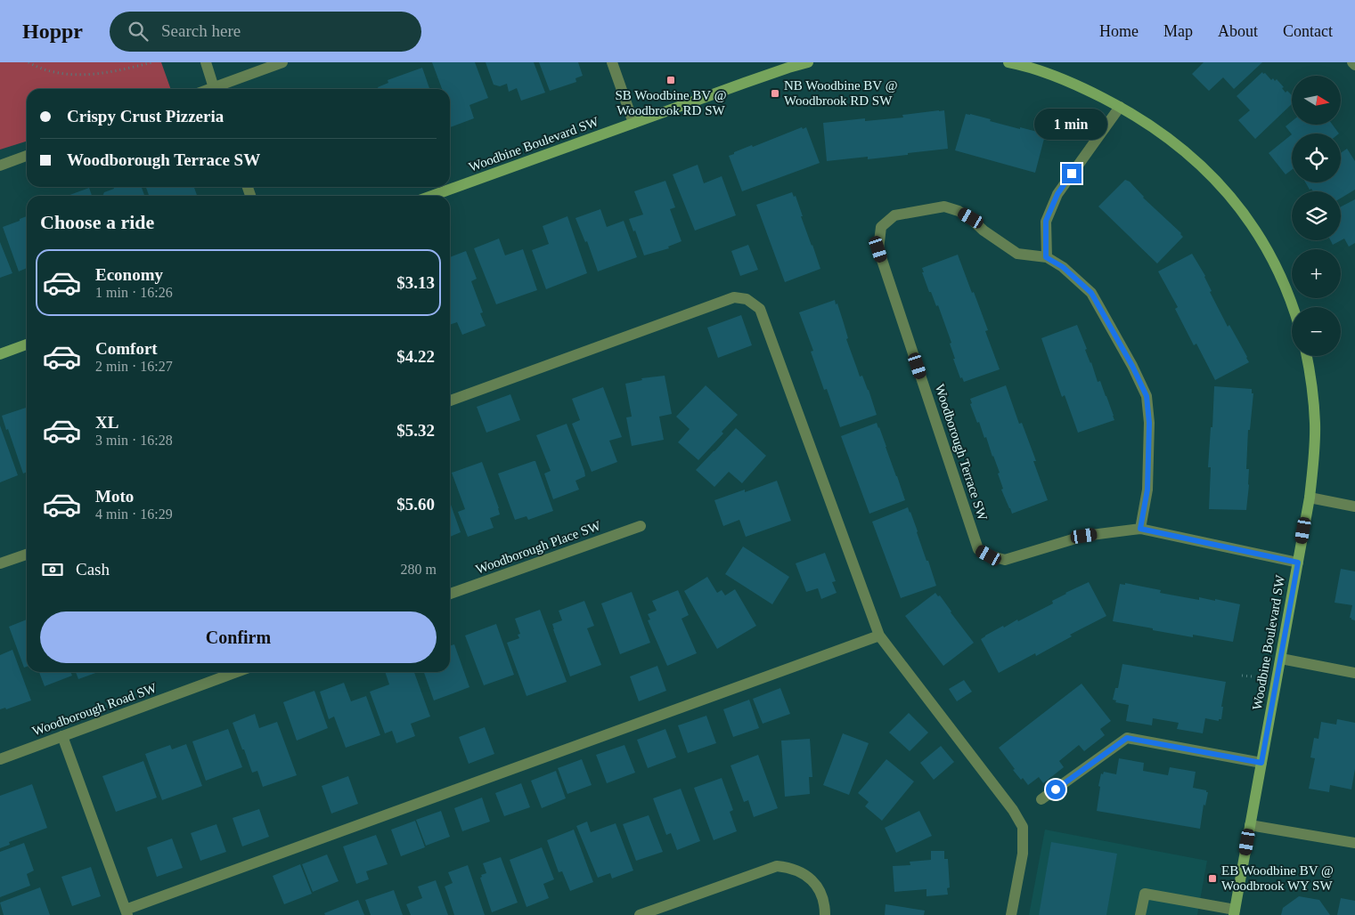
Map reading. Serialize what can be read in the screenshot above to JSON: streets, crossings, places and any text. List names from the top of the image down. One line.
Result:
{"streets":{"street":["Woodbine Boulevard SW","Woodborough Terrace SW","Woodborough Place SW","Woodborough Road SW"]},"crossings":[["Woodbine Boulevard SW","Woodborough Terrace SW"]],"places":{"transit":["SB Woodbine BV @ Woodbrook RD SW","NB Woodbine BV @ Woodbrook RD SW","EB Woodbine BV @ Woodbrook WY SW"]},"north":"right","page":{"header":"Hoppr","search":"Search here","nav":["Home","Map","About","Contact"],"map_buttons":["+","−"],"banner":["Crispy Crust Pizzeria","Woodborough Terrace SW"],"bubble":"1 min","heading":"Choose a ride","list":[{"name":"Economy","note":"1 min · 16:26","value":"$3.13"},{"name":"Comfort","note":"2 min · 16:27","value":"$4.22"},{"name":"XL","note":"3 min · 16:28","value":"$5.32"},{"name":"Moto","note":"4 min · 16:29","value":"$5.60"}],"pay":["Cash","280 m"],"buttons":"Confirm"}}
